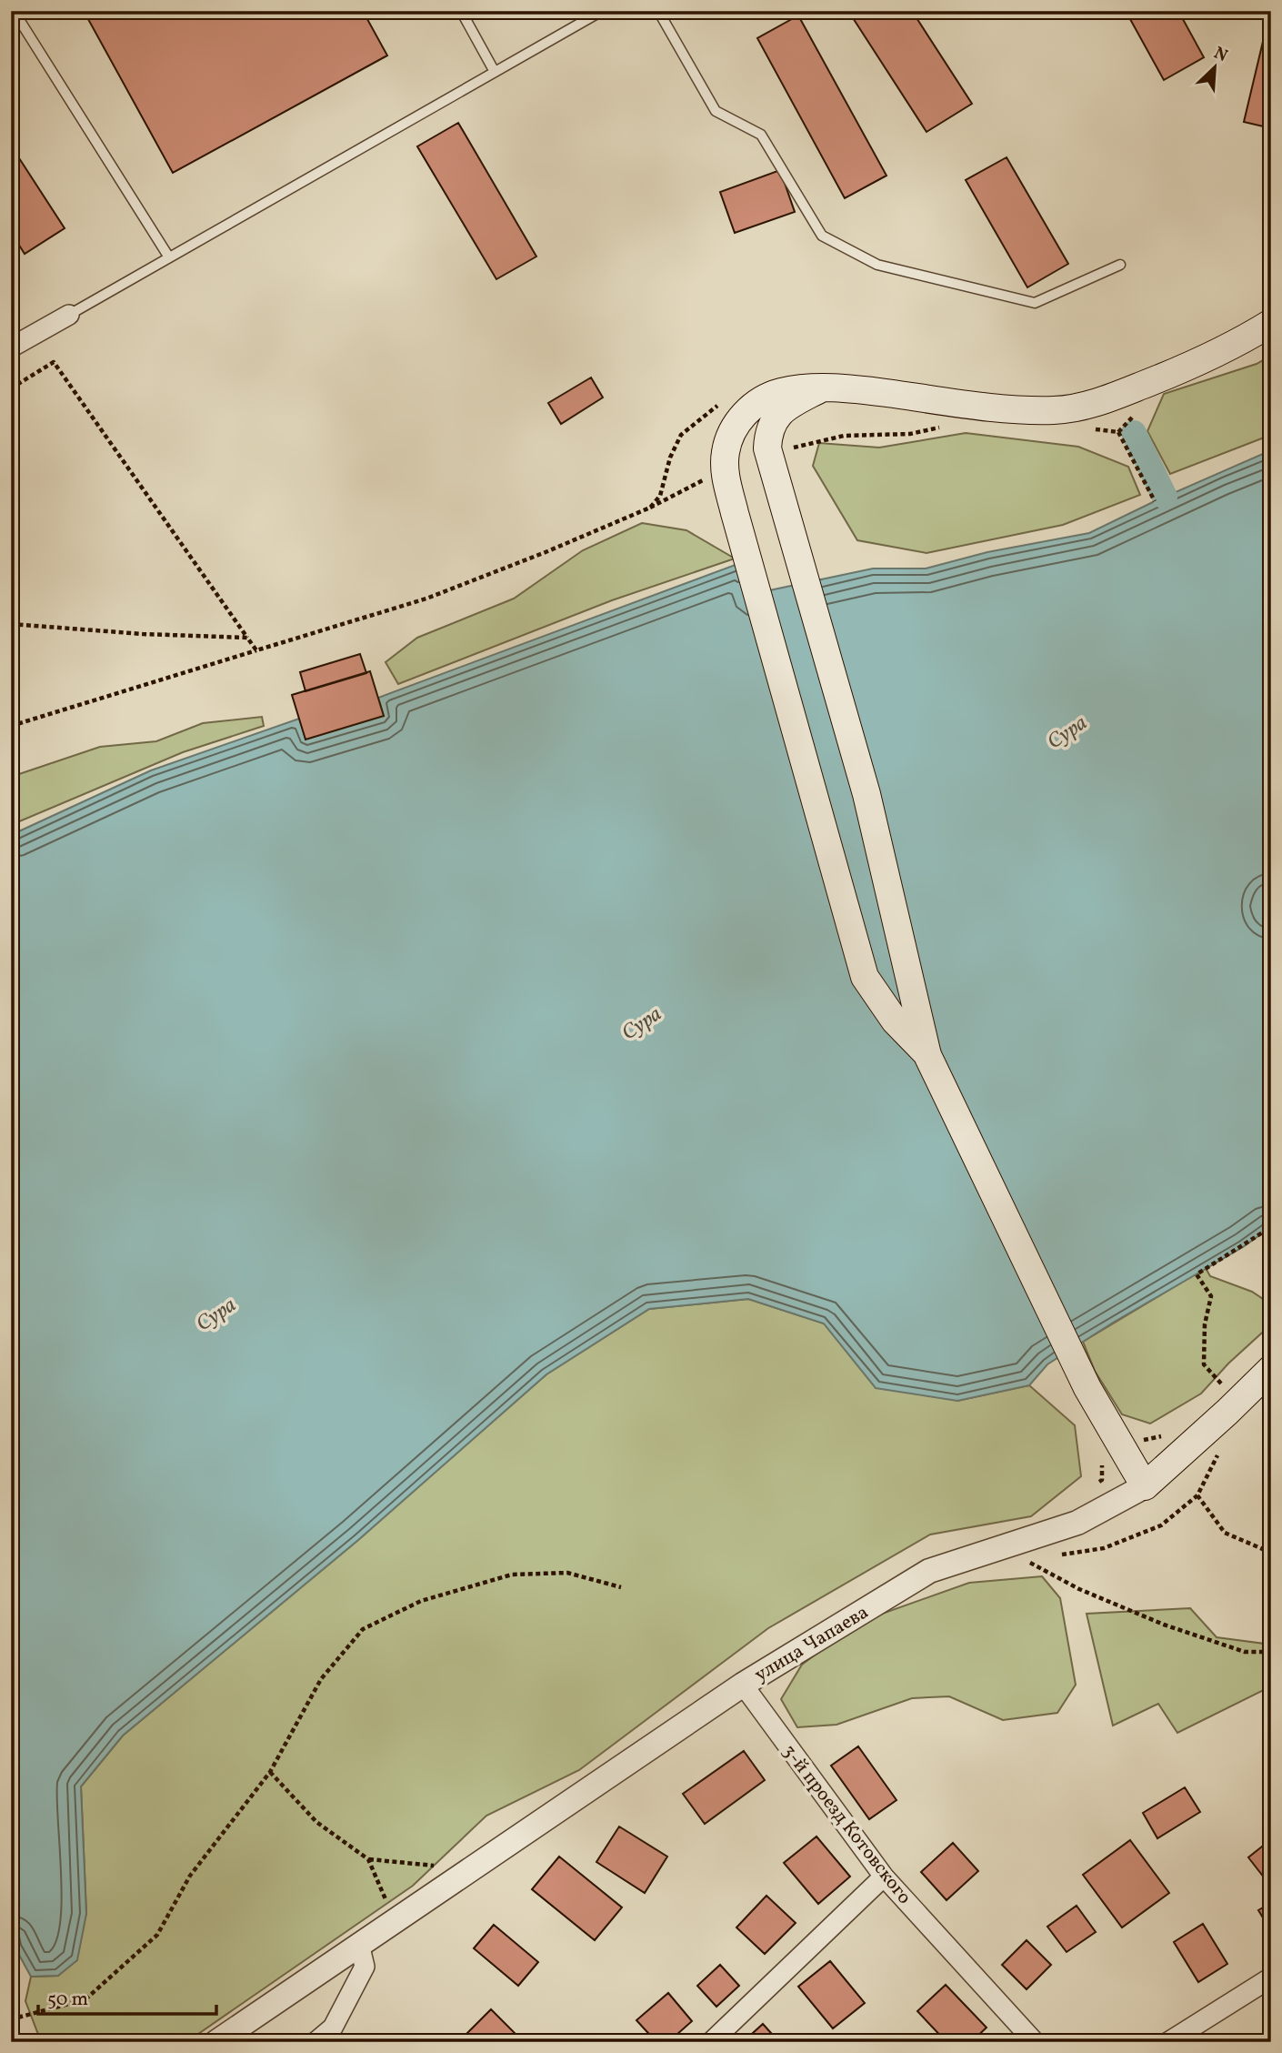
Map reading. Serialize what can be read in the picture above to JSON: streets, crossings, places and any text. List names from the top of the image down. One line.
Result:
{"streets":{"main road":["улица Чапаева"],"street":["3-й проезд Котовского"]},"crossings":[["улица Чапаева","3-й проезд Котовского"]],"water":["Сура"],"scale_bar":"50 m","north":"top right"}
